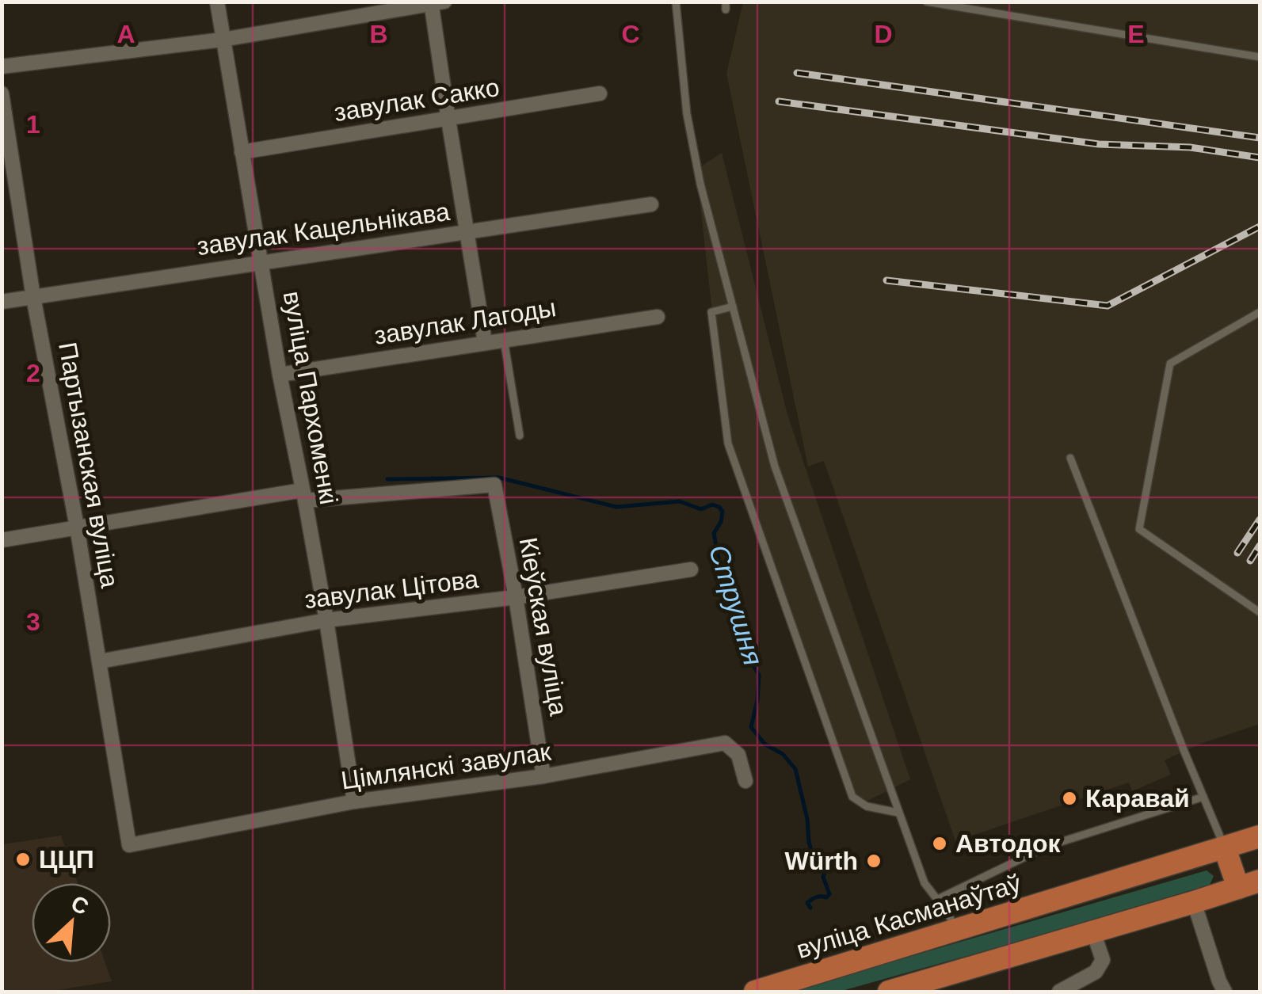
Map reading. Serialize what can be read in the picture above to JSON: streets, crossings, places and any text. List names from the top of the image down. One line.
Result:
{"streets":{"main road":["вуліца Касманаўтаў"],"street":["завулак Сакко","завулак Кацельнікава","завулак Лагоды","вуліца Пархоменкі","Партызанская вуліца","завулак Цітова","Кіеўская вуліца","Цімлянскі завулак"]},"crossings":[["завулак Сакко","вуліца Пархоменкі"],["завулак Кацельнікава","вуліца Пархоменкі"],["завулак Кацельнікава","Партызанская вуліца"],["завулак Лагоды","вуліца Пархоменкі"],["вуліца Пархоменкі","завулак Цітова"],["вуліца Пархоменкі","Кіеўская вуліца"],["вуліца Пархоменкі","Цімлянскі завулак"],["Партызанская вуліца","завулак Цітова"],["Партызанская вуліца","Цімлянскі завулак"],["завулак Цітова","Кіеўская вуліца"],["Кіеўская вуліца","Цімлянскі завулак"]],"water":["Струшня"],"places":["Каравай","Автодок","ЦЦП","Würth"],"north":"top right","grid":{"columns":["A","B","C","D","E"],"rows":["1","2","3"]}}
